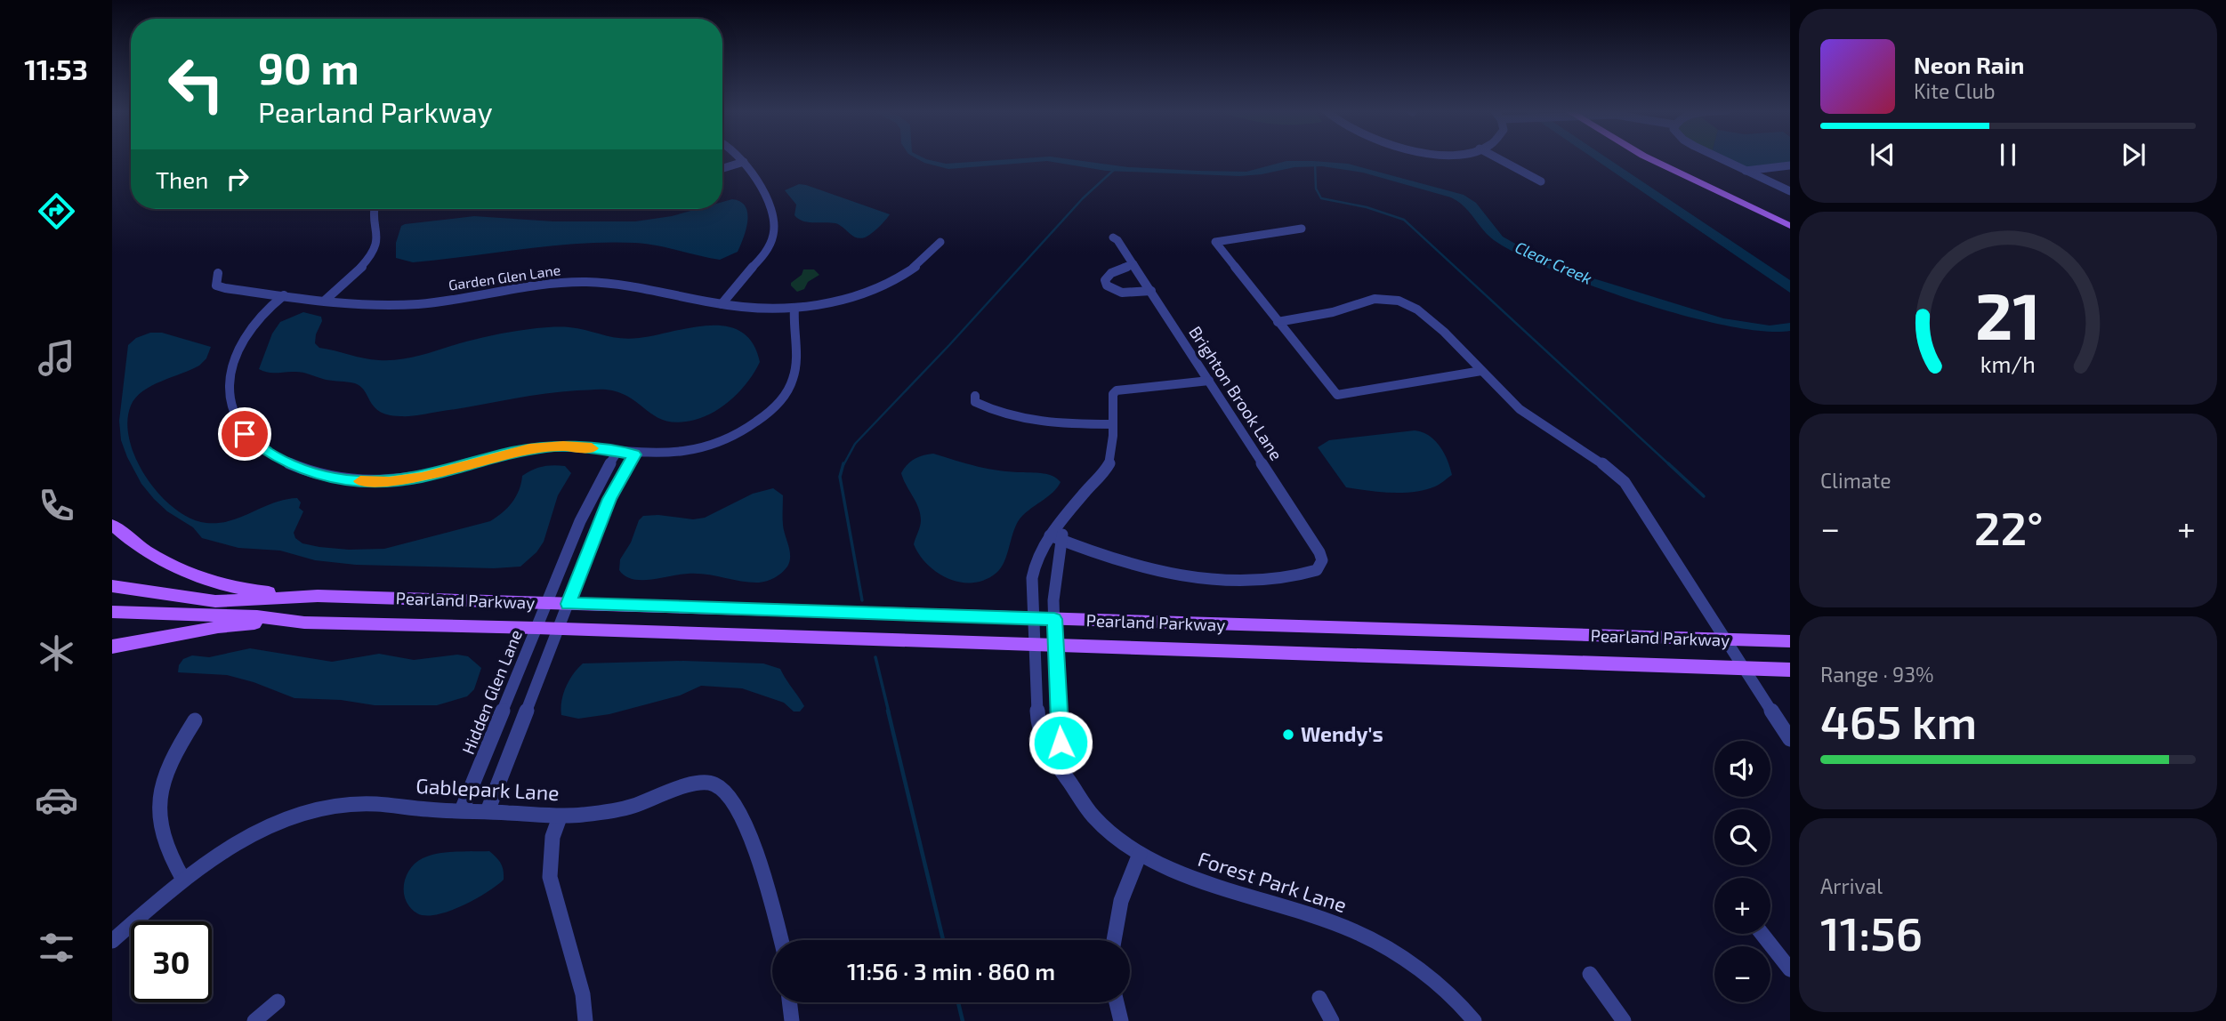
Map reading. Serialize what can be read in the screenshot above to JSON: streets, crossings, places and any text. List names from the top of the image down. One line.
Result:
{"streets":{"main road":["Pearland Parkway"],"street":["Garden Glen Lane","Brighton Brook Lane","Hidden Glen Lane","Gablepark Lane","Forest Park Lane"]},"crossings":[["Brighton Brook Lane","Forest Park Lane"],["Pearland Parkway","Hidden Glen Lane"],["Pearland Parkway","Forest Park Lane"],["Hidden Glen Lane","Gablepark Lane"]],"water":["Clear Creek"],"places":["Wendy's"],"page":{"tabs":"11:53","turn":["90 m","Pearland Parkway"],"song":["Neon Rain","Kite Club"],"then":"Then","tile":["Climate",["Range · 93%","465 km"],["Arrival","11:56"]],"heat":["−","22°","+"],"map_buttons":["+","−"],"limit":"30","trip":"11:56 · 3 min · 860 m","gauge":["21","km/h"]}}
